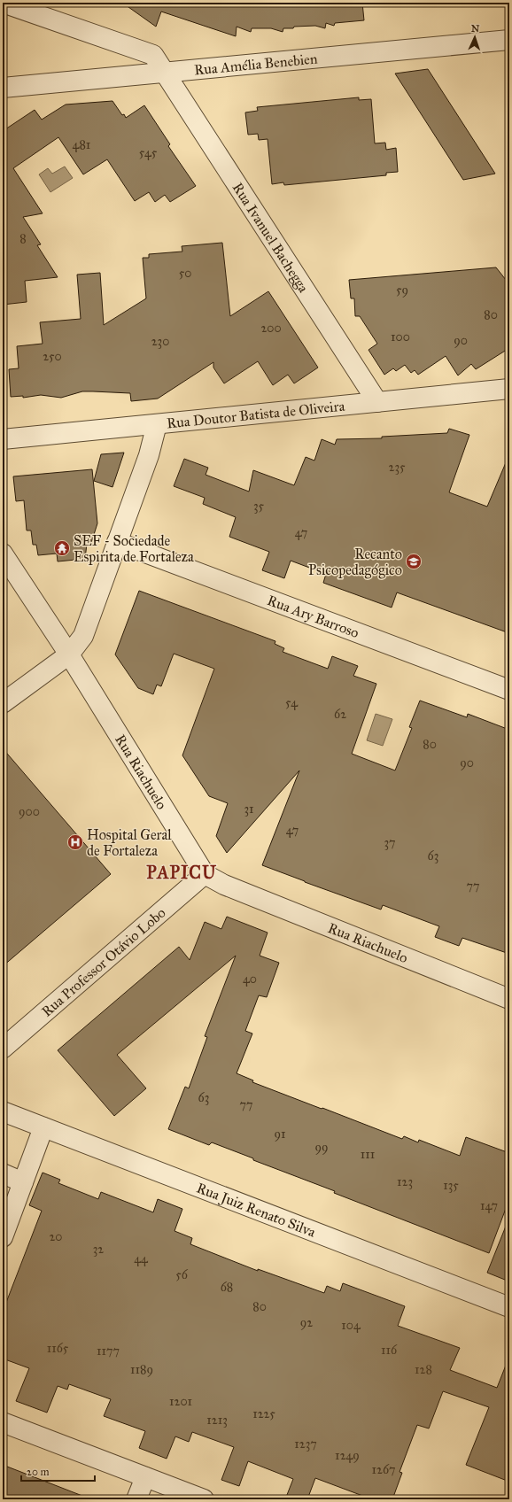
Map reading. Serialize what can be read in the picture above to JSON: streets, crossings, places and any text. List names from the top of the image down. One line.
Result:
{"streets":{"street":["Rua Amélia Benebien","Rua Ivanuel Bachegga","Rua Doutor Batista de Oliveira","Rua Ary Barroso","Rua Riachuelo","Rua Professor Otávio Lobo","Rua Juiz Renato Silva"]},"crossings":[["Rua Amélia Benebien","Rua Ivanuel Bachegga"],["Rua Ivanuel Bachegga","Rua Doutor Batista de Oliveira"],["Rua Riachuelo","Rua Professor Otávio Lobo"]],"districts":["PAPICU"],"places":{"temple":["SEF - Sociedade Espirita de Fortaleza"],"school or university":["Recanto Psicopedagógico"],"hospital":["Hospital Geral de Fortaleza"]},"house_numbers":["481","545","8","50","59","80","200","100","90","230","250","235","35","47","54","62","80","90","31","900","47","37","63","77","40","63","77","91","99","111","123","135","147","20","32","44","56","68","80","92","104","1165","116","1177","1189","128","1201","1225","1213","1237","1249","1267"],"scale_bar":"20 m","north":"top"}
